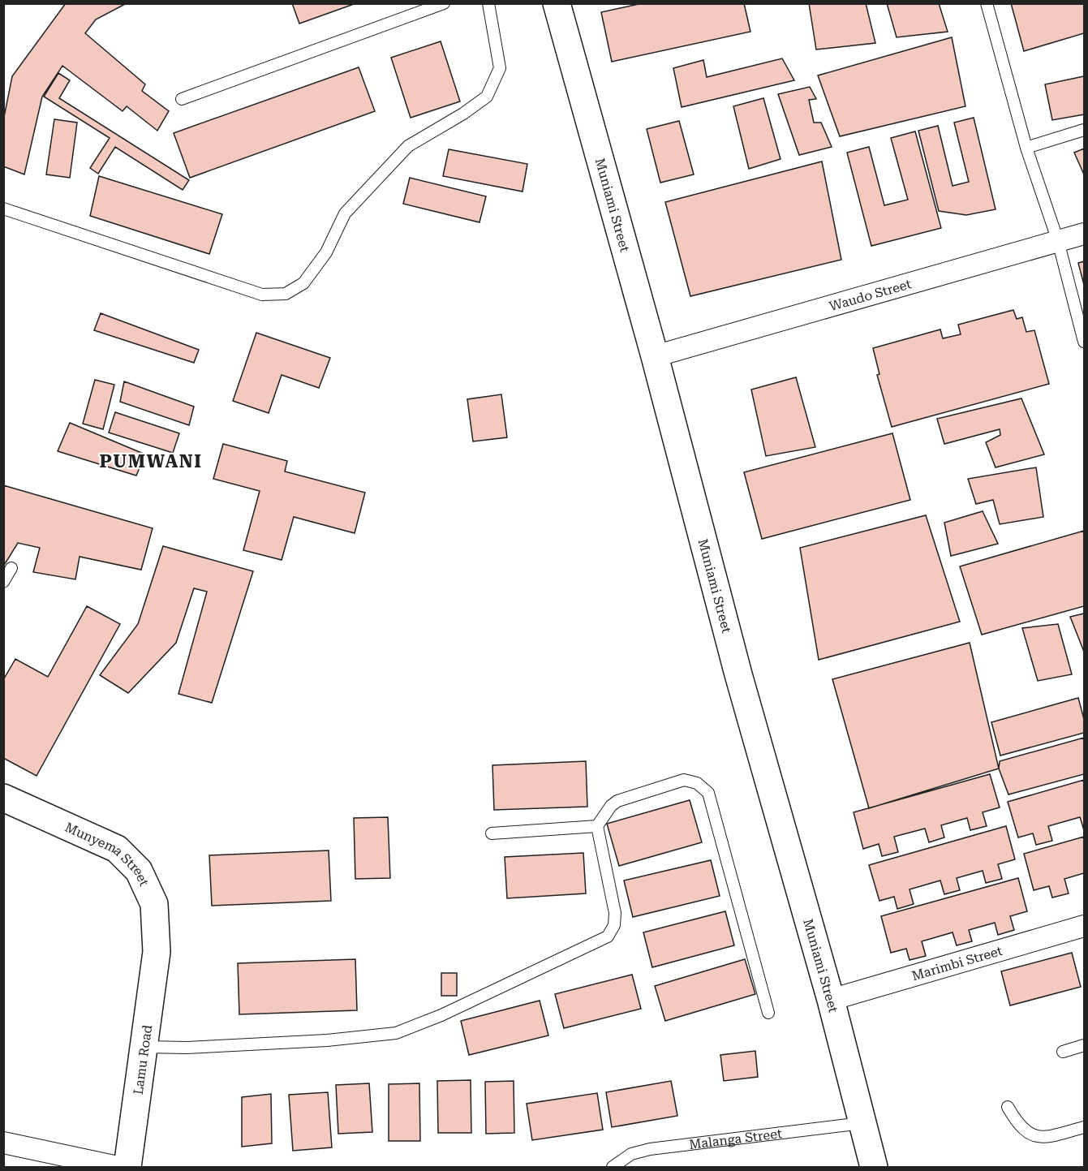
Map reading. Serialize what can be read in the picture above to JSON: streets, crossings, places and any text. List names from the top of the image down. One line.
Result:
{"streets":{"main road":["Muniami Street","Munyema Street","Lamu Road"],"street":["Waudo Street","Marimbi Street"],"lane":["Malanga Street"]},"crossings":[["Muniami Street","Waudo Street"],["Muniami Street","Marimbi Street"],["Muniami Street","Malanga Street"],["Munyema Street","Lamu Road"]],"districts":["PUMWANI"]}
